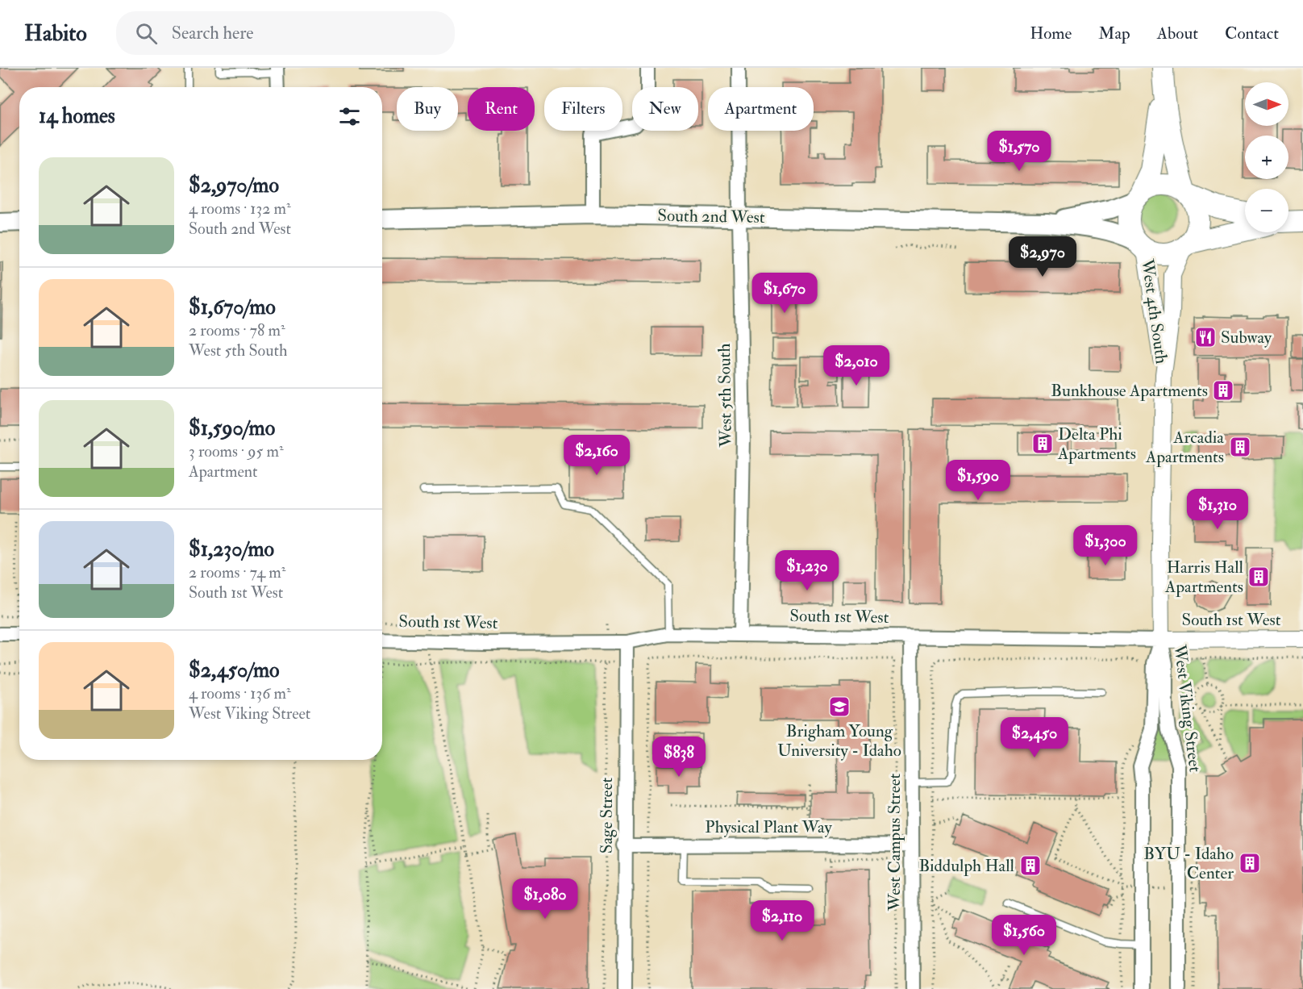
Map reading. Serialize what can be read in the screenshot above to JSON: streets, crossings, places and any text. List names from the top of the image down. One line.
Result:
{"streets":{"main road":["South 2nd West"],"street":["West 4th South","West 5th South","South 1st West","West Viking Street","Sage Street","Physical Plant Way","West Campus Street"]},"crossings":[["South 2nd West","West 4th South"],["South 2nd West","West 5th South"],["West 4th South","South 1st West"],["West 4th South","West Viking Street"],["West 5th South","South 1st West"],["South 1st West","West Viking Street"],["South 1st West","Sage Street"],["South 1st West","West Campus Street"],["Sage Street","Physical Plant Way"],["Physical Plant Way","West Campus Street"]],"places":{"restaurant":["Subway"],"building":["Bunkhouse Apartments","Delta Phi Apartments","Arcadia Apartments","Harris Hall Apartments","BYU - Idaho Center","Biddulph Hall"],"school or university":["Brigham Young University - Idaho"]},"north":"right","page":{"header":"Habito","search":"Search here","nav":["Home","Map","About","Contact"],"map_buttons":["+","−"],"chip":["Buy","Rent","Filters","New","Apartment"],"heading":"14 homes","price":["$1,570","$2,970","$1,670","$2,010","$2,160","$1,590","$1,310","$1,300","$1,230","$2,450","$838","$1,080","$2,110","$1,560"],"list":[{"name":"$2,970/mo","note":"4 rooms · 132 m² · South 2nd West"},{"name":"$1,670/mo","note":"2 rooms · 78 m² · West 5th South"},{"name":"$1,590/mo","note":"3 rooms · 95 m² · Apartment"},{"name":"$1,230/mo","note":"2 rooms · 74 m² · South 1st West"},{"name":"$2,450/mo","note":"4 rooms · 136 m² · West Viking Street"}]}}
